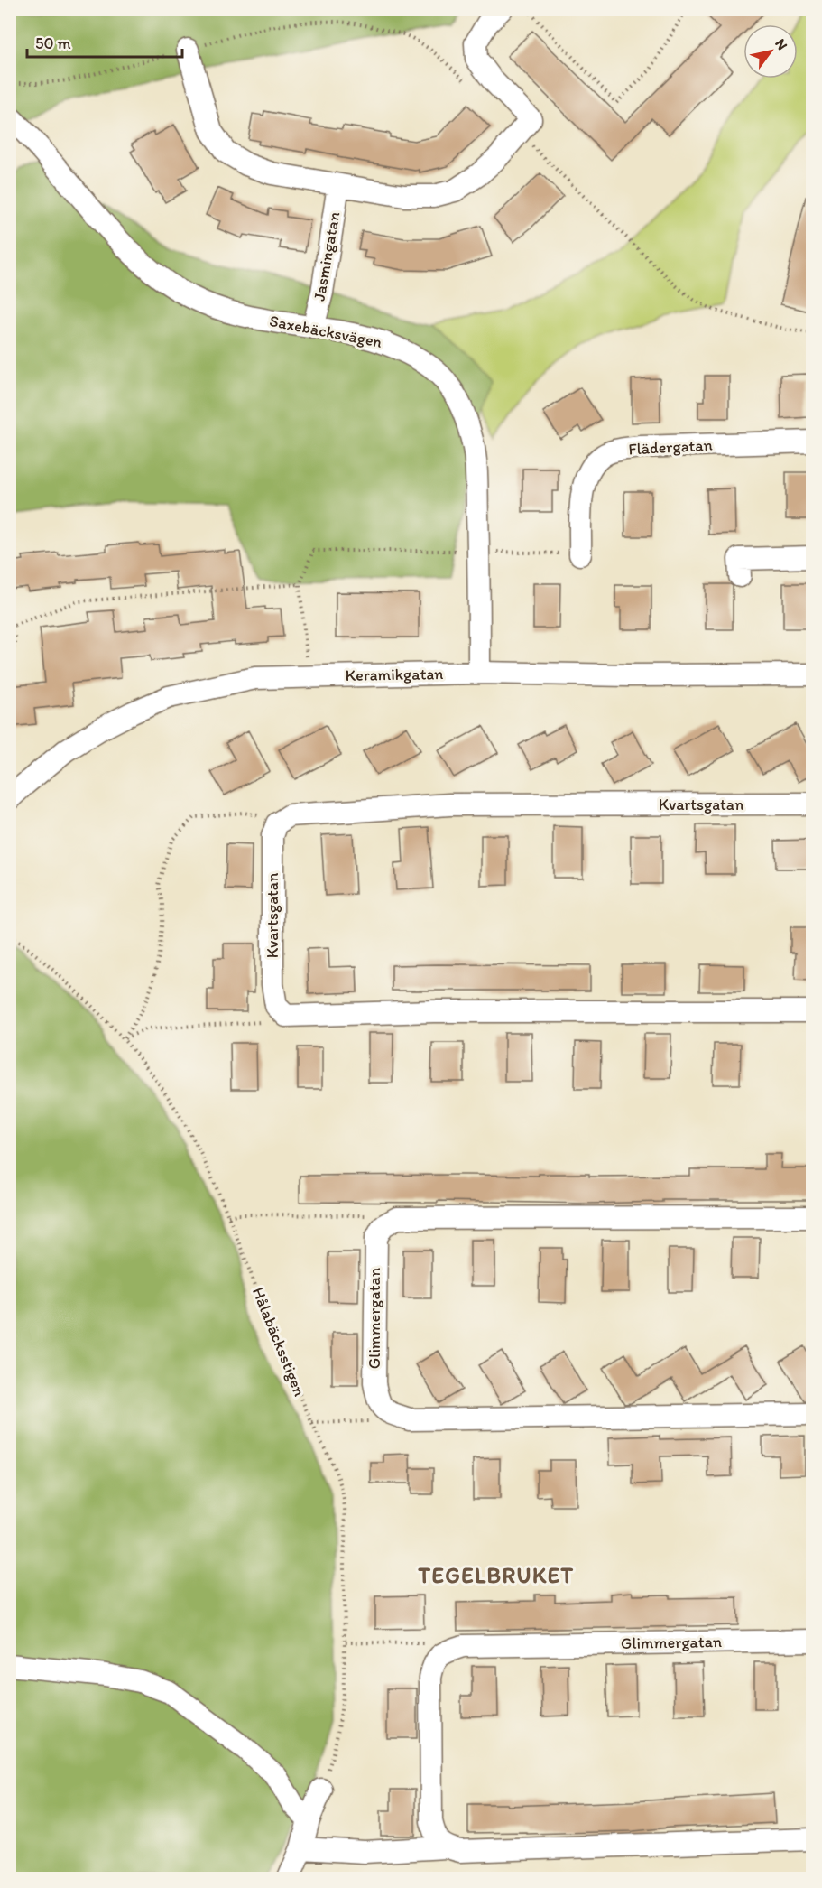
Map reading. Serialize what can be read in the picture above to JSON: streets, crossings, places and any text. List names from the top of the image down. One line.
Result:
{"streets":{"street":["Jasmingatan","Saxebäcksvägen","Flädergatan","Keramikgatan","Kvartsgatan","Glimmergatan"],"path":["Hålabäcksstigen"]},"crossings":[["Jasmingatan","Saxebäcksvägen"],["Saxebäcksvägen","Keramikgatan"]],"districts":["TEGELBRUKET"],"scale_bar":"50 m","north":"top right"}
